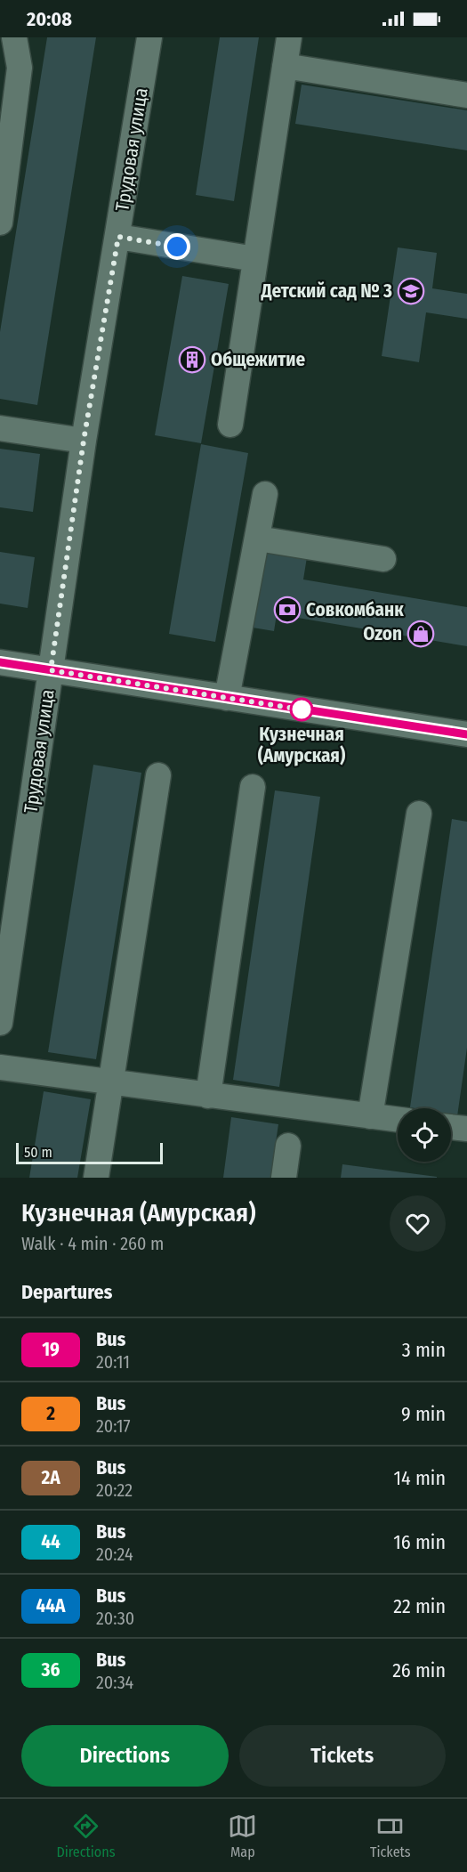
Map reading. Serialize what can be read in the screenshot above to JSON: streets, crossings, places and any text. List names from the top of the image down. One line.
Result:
{"streets":{"street":["Трудовая улица"]},"places":{"school or university":["Детский сад № 3"],"building":["Общежитие"],"bank":["Совкомбанк"],"shop":["Ozon"],"other":["Кузнечная (Амурская)"]},"lines":["bus line 19"],"scale_bar":"50 m","page":{"status":"20:08","scale":"50 m","heading":[["Кузнечная (Амурская)","Walk · 4 min · 260 m"],"Departures"],"list":[{"mark":"19","name":"Bus","note":"20:11","value":"3 min"},{"mark":"2","name":"Bus","note":"20:17","value":"9 min"},{"mark":"2А","name":"Bus","note":"20:22","value":"14 min"},{"mark":"44","name":"Bus","note":"20:24","value":"16 min"},{"mark":"44А","name":"Bus","note":"20:30","value":"22 min"},{"mark":"36","name":"Bus","note":"20:34","value":"26 min"}],"buttons":["Directions","Tickets"],"tabs":["Directions","Map","Tickets"]}}
